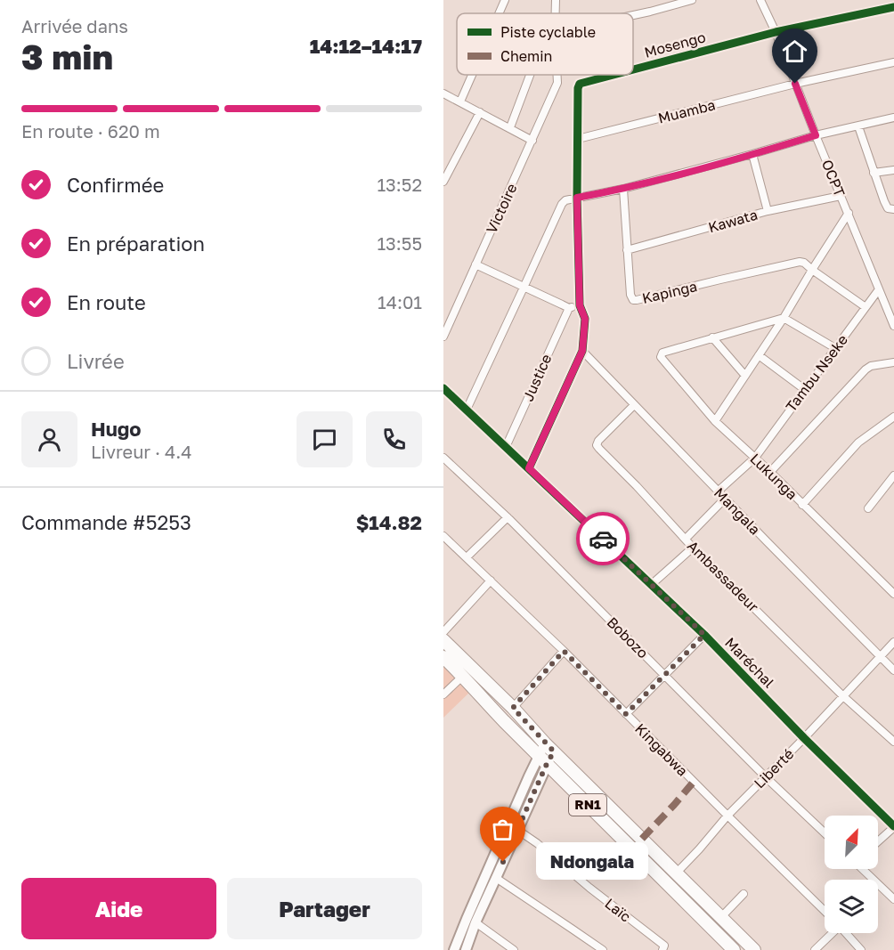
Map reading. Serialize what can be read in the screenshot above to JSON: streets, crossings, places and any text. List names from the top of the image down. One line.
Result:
{"streets":{"highway":["RN1"],"street":["Mosengo","Muamba","OCPT","Victoire","Kawata","Kapinga","Tambu Nseke","Justice","Lukunga","Mangala","Ambassadeur","Bobozo","Maréchal","Kingabwa","Liberté","Laïc"]},"crossings":[["Mosengo","Muamba"],["Mosengo","OCPT"],["Muamba","OCPT"],["OCPT","Kawata"],["OCPT","Tambu Nseke"],["Kawata","Kapinga"],["Tambu Nseke","Lukunga"],["Tambu Nseke","Mangala"],["Justice","Maréchal"],["Mangala","Ambassadeur"],["Mangala","Liberté"],["Ambassadeur","Liberté"],["Bobozo","Liberté"],["Maréchal","Liberté"],["Kingabwa","Liberté"],["Liberté","RN1"]],"places":["Ndongala"],"legend":["Piste cyclable","Chemin"],"north":"top right","page":{"heading":["3 min","Arrivée dans","14:12–14:17"],"panel":["Hugo","Livreur · 4.4","Commande #5253","$14.82"],"bar":"En route · 620 m","list":[["Confirmée","13:52"],["En préparation","13:55"],["En route","14:01"],"Livrée"],"bubble":"Ndongala","buttons":["Aide","Partager"]}}
